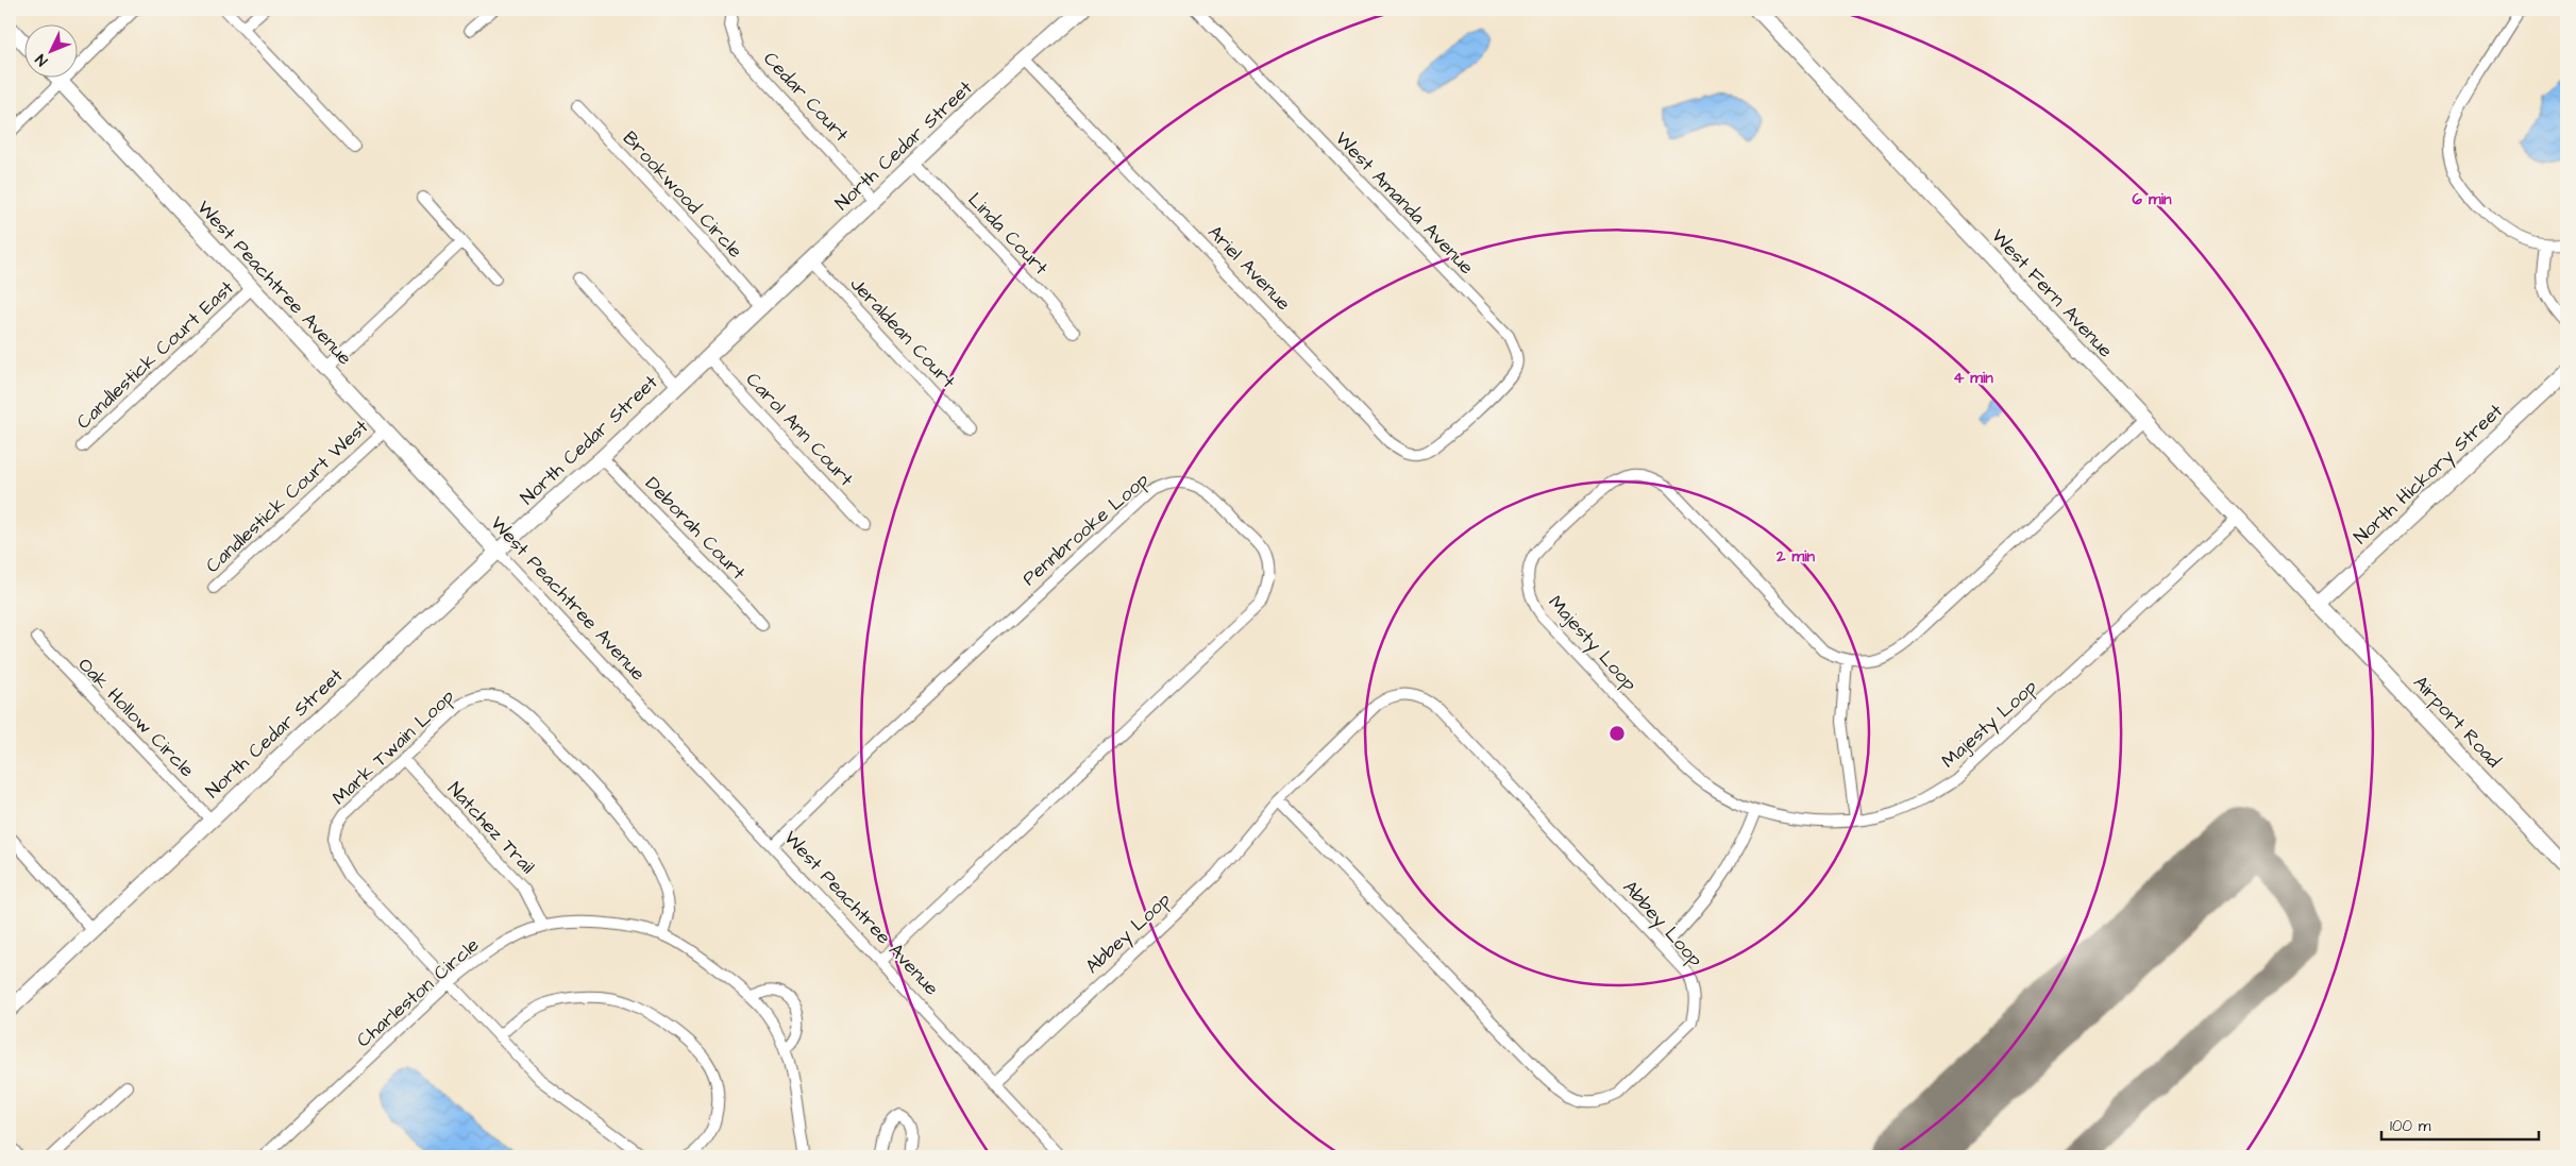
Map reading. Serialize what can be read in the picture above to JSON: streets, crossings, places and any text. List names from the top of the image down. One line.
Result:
{"streets":{"street":["Cedar Court","North Cedar Street","Brookwood Circle","West Amanda Avenue","Linda Court","Ariel Avenue","West Peachtree Avenue","West Fern Avenue","Jeraldean Court","Candlestick Court East","Carol Ann Court","North Hickory Street","Candlestick Court West","Deborah Court","Pennbrooke Loop","Majesty Loop","Oak Hollow Circle","Airport Road","Mark Twain Loop","Natchez Trail","Abbey Loop","Charleston Circle"]},"crossings":[["Cedar Court","North Cedar Street"],["North Cedar Street","Brookwood Circle"],["North Cedar Street","Linda Court"],["North Cedar Street","Ariel Avenue"],["North Cedar Street","West Peachtree Avenue"],["North Cedar Street","Jeraldean Court"],["North Cedar Street","Carol Ann Court"],["North Cedar Street","Deborah Court"],["North Cedar Street","Oak Hollow Circle"],["West Amanda Avenue","Ariel Avenue"],["West Peachtree Avenue","Candlestick Court East"],["West Peachtree Avenue","Candlestick Court West"],["West Peachtree Avenue","Pennbrooke Loop"],["West Peachtree Avenue","Abbey Loop"],["West Fern Avenue","North Hickory Street"],["West Fern Avenue","Majesty Loop"],["West Fern Avenue","Airport Road"],["North Hickory Street","Airport Road"],["Mark Twain Loop","Natchez Trail"],["Mark Twain Loop","Charleston Circle"],["Natchez Trail","Charleston Circle"]],"scale_bar":"100 m","north":"bottom left","rings":["6 min","4 min","2 min"]}
